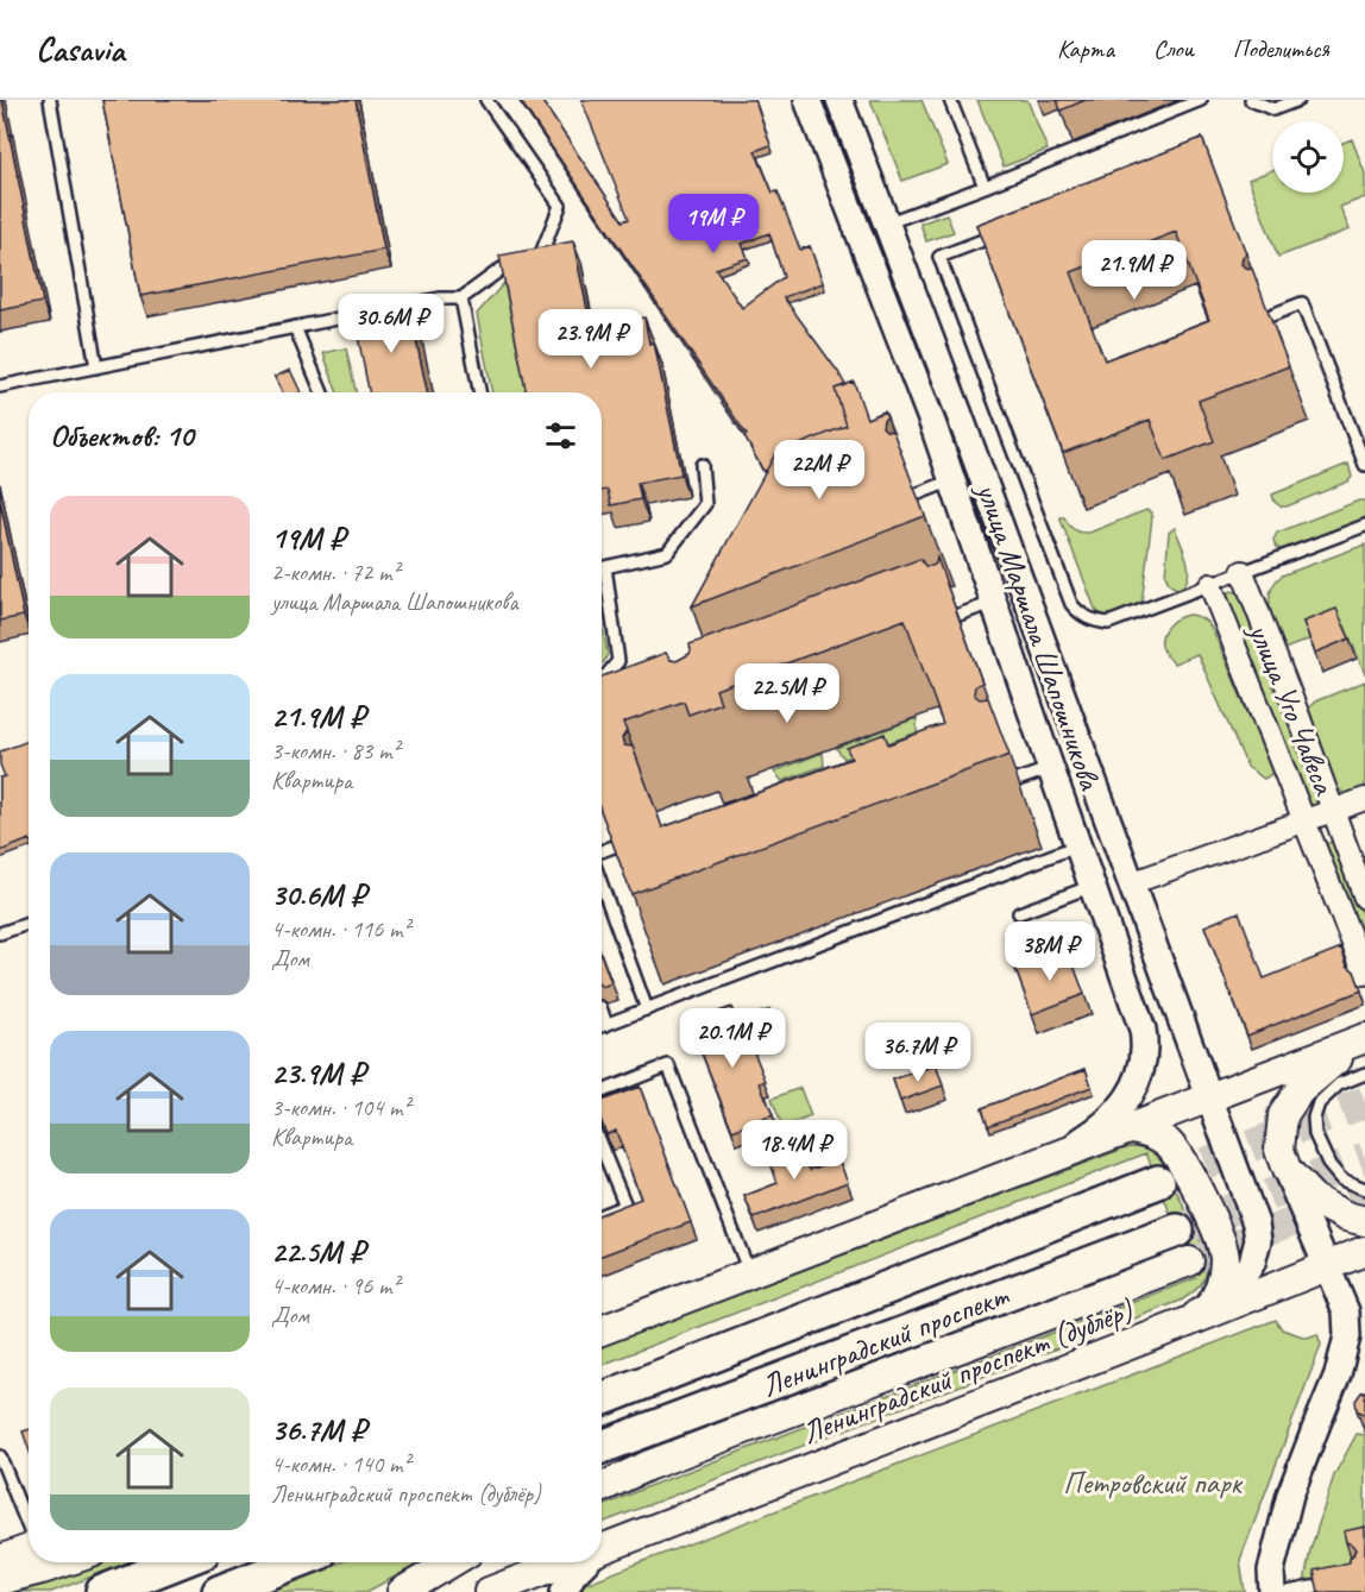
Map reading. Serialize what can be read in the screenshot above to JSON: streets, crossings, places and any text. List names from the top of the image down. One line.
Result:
{"streets":{"main road":["Ленинградский проспект","Ленинградский проспект (дублёр)"],"street":["улица Маршала Шапошникова","улица Уго Чавеса"]},"crossings":[["улица Маршала Шапошникова","Ленинградский проспект (дублёр)"]],"parks":["Петровский парк"],"page":{"header":"Casavia","nav":["Карта","Слои","Поделиться"],"price":["19M ₽","21.9M ₽","30.6M ₽","23.9M ₽","22M ₽","22.5M ₽","38M ₽","20.1M ₽","36.7M ₽","18.4M ₽"],"heading":"Объектов: 10","list":[{"name":"19M ₽","note":"2-комн. · 72 m² · улица Маршала Шапошникова"},{"name":"21.9M ₽","note":"3-комн. · 83 m² · Квартира"},{"name":"30.6M ₽","note":"4-комн. · 116 m² · Дом"},{"name":"23.9M ₽","note":"3-комн. · 104 m² · Квартира"},{"name":"22.5M ₽","note":"4-комн. · 96 m² · Дом"},{"name":"36.7M ₽","note":"4-комн. · 140 m² · Ленинградский проспект (дублёр)"}]}}
